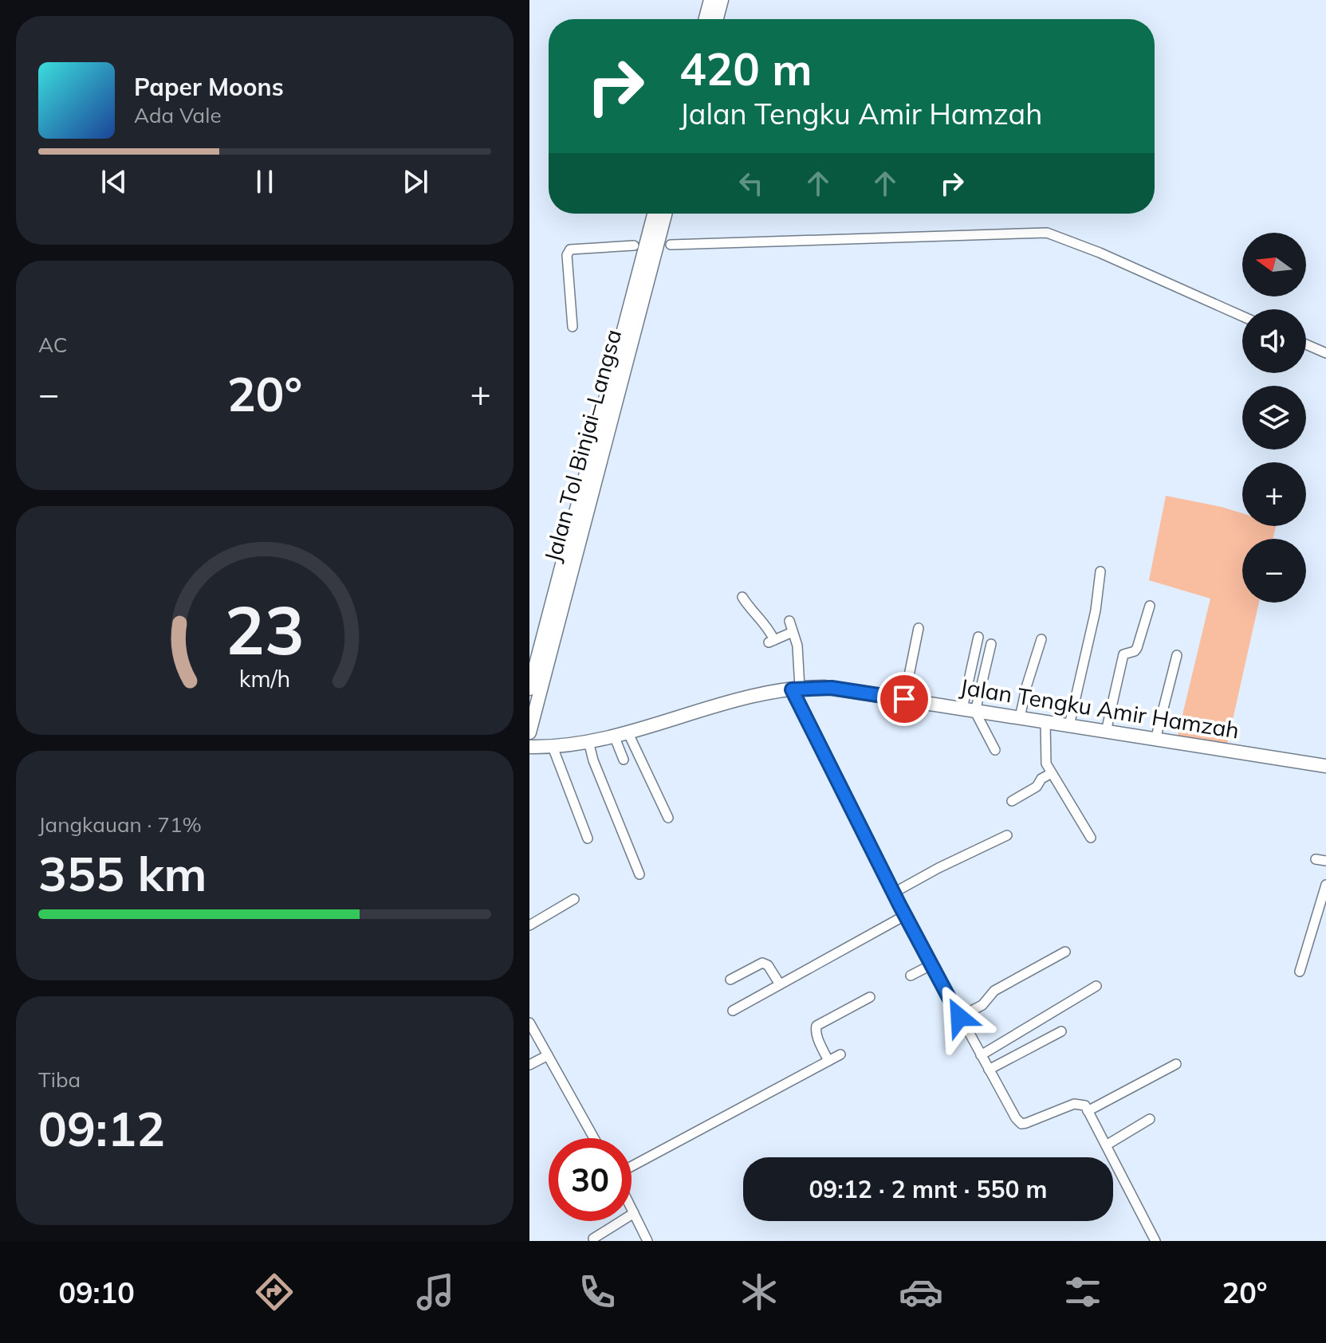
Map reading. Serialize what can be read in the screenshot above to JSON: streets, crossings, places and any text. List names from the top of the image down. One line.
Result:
{"streets":{"highway":["Jalan Tol Binjai–Langsa","Jalan Tengku Amir Hamzah"]},"north":"left","page":{"turn":["420 m","Jalan Tengku Amir Hamzah"],"song":["Paper Moons","Ada Vale"],"map_buttons":["+","−"],"tile":["AC",["Jangkauan · 71%","355 km"],["Tiba","09:12"]],"heat":["−","20°","+"],"limit":"30","trip":"09:12 · 2 mnt · 550 m","tabs":["09:10","20°"],"gauge":["23","km/h"]}}
